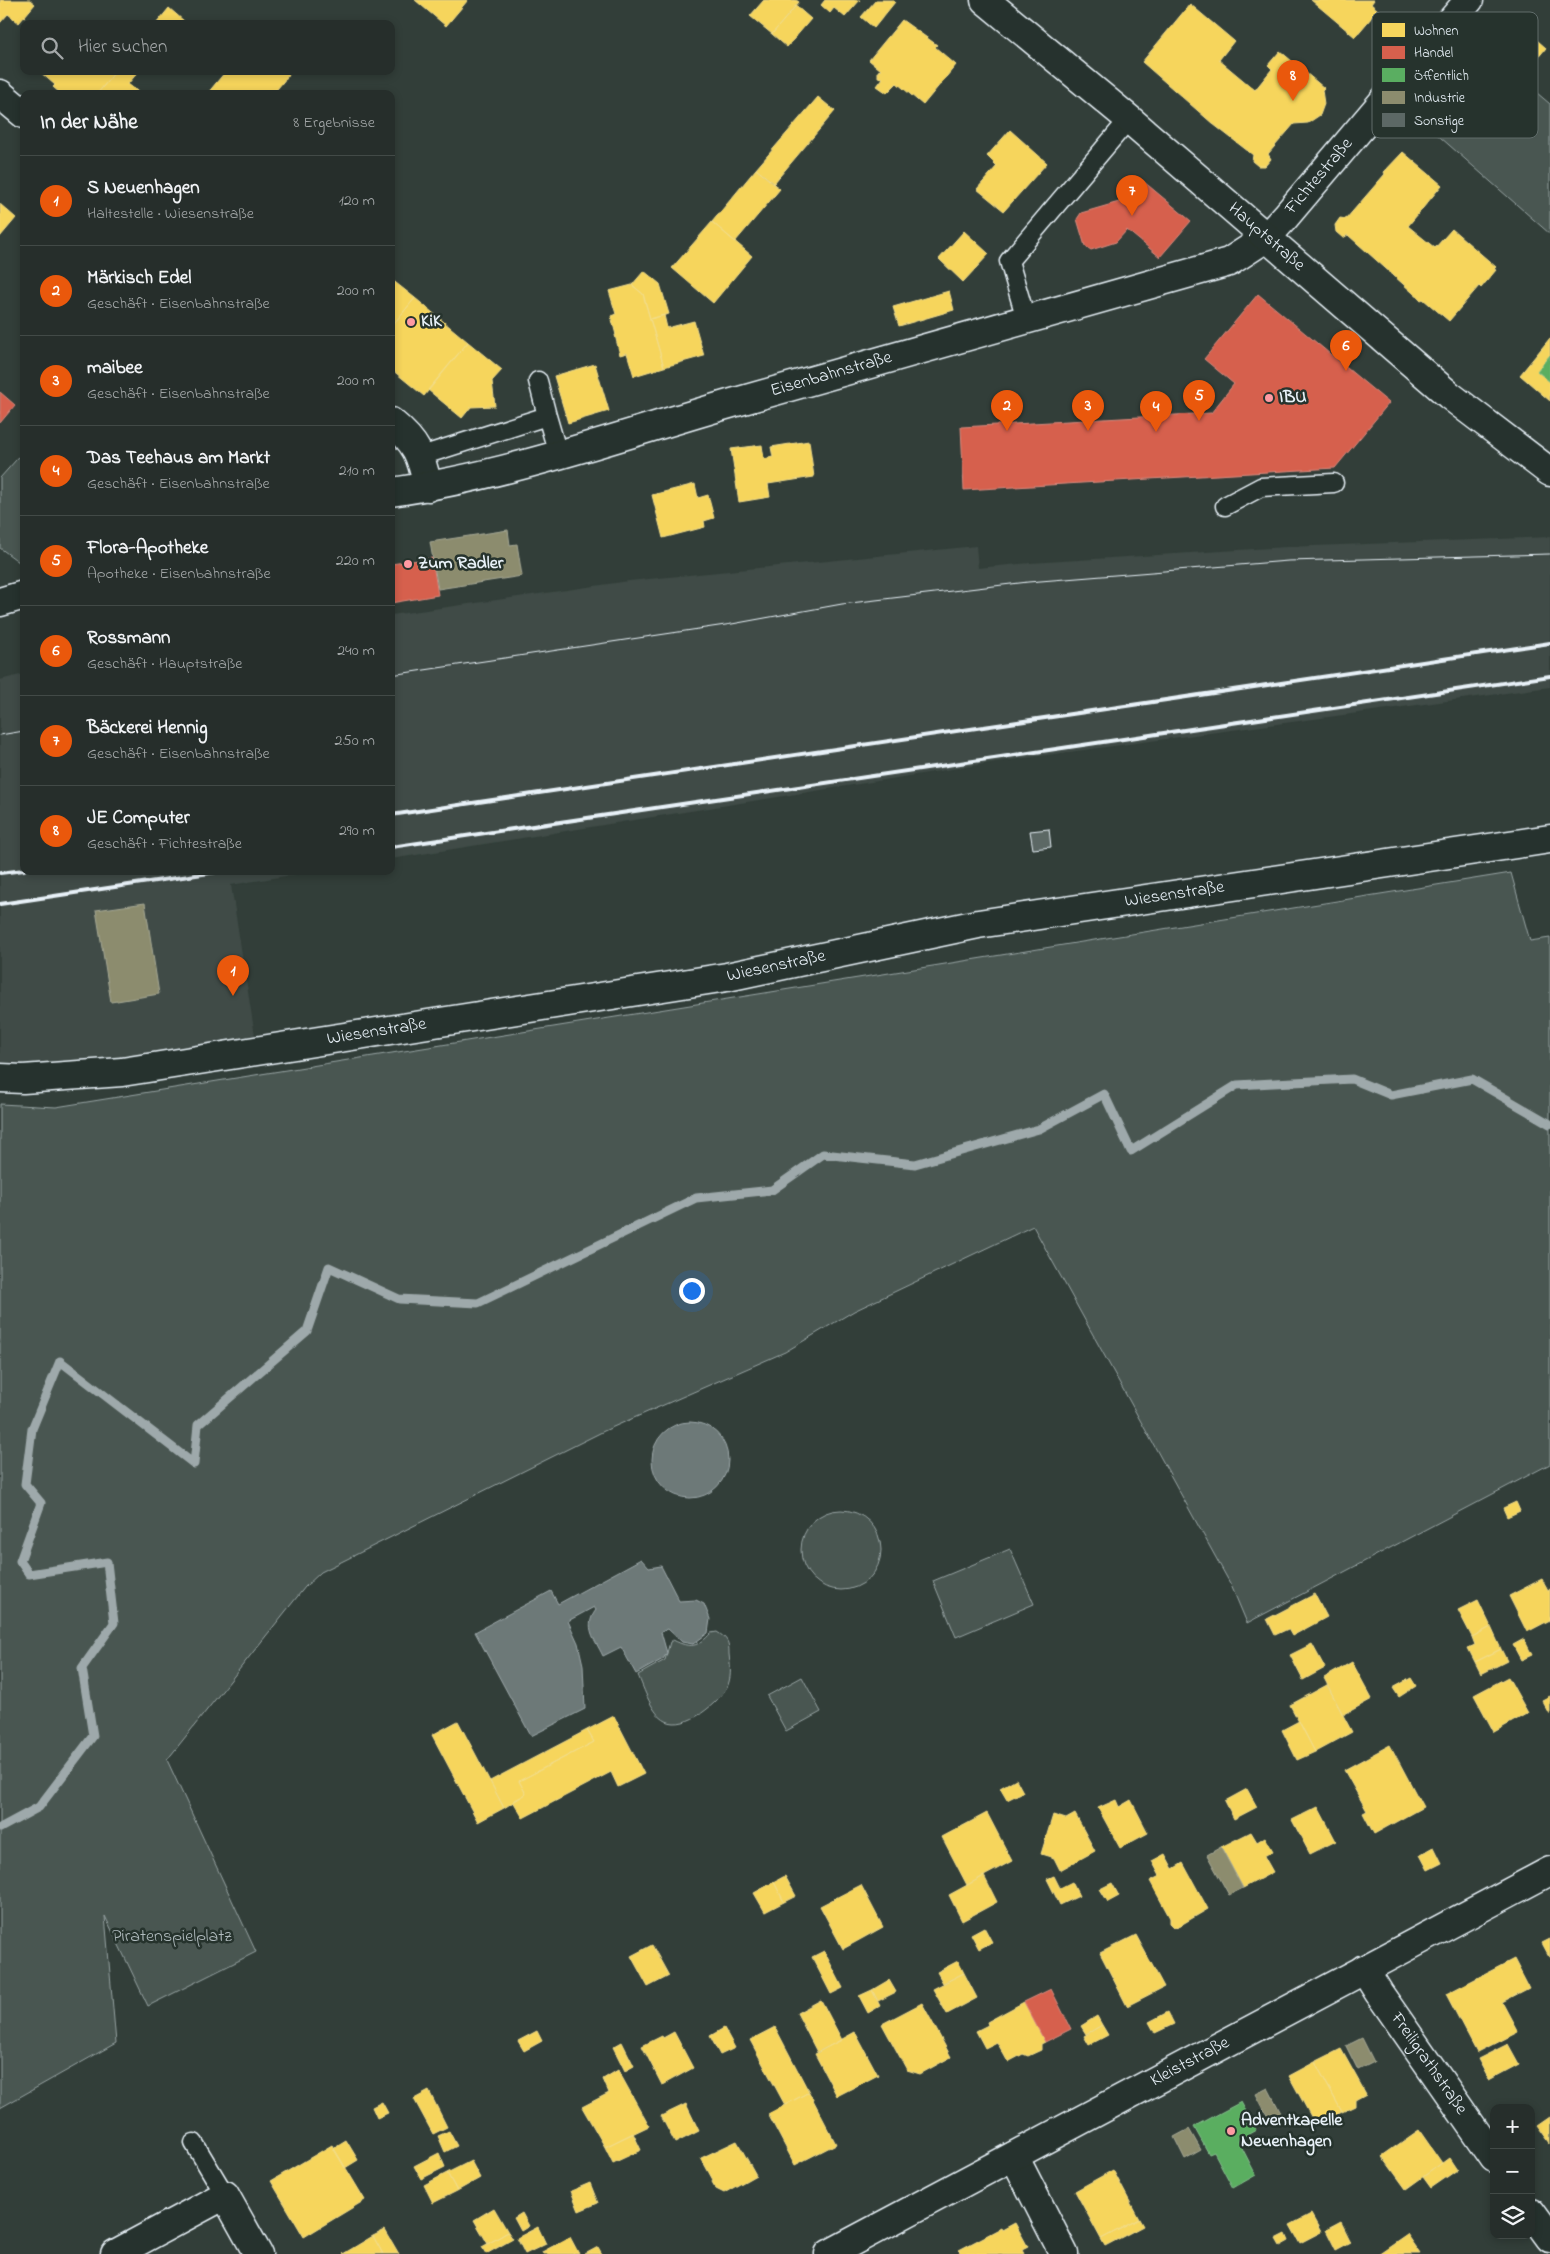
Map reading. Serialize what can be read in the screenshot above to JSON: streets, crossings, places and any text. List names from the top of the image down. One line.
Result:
{"streets":{"street":["Fichtestraße","Hauptstraße","Eisenbahnstraße","Wiesenstraße","Kleiststraße","Freiligrathstraße"]},"crossings":[["Fichtestraße","Hauptstraße"],["Fichtestraße","Eisenbahnstraße"],["Hauptstraße","Eisenbahnstraße"],["Kleiststraße","Freiligrathstraße"]],"parks":["Piratenspielplatz"],"places":["KiK","IBU","Zum Radler","Adventkapelle Neuenhagen"],"legend":["Wohnen","Handel","Öffentlich","Industrie","Sonstige"],"page":{"search":"Hier suchen","pins":["8","7","6","5","2","3","4","1"],"heading":["In der Nähe","8 Ergebnisse"],"list":[{"mark":"1","name":"S Neuenhagen","note":"Haltestelle · Wiesenstraße","value":"120 m"},{"mark":"2","name":"Märkisch Edel","note":"Geschäft · Eisenbahnstraße","value":"200 m"},{"mark":"3","name":"maibee","note":"Geschäft · Eisenbahnstraße","value":"200 m"},{"mark":"4","name":"Das Teehaus am Markt","note":"Geschäft · Eisenbahnstraße","value":"210 m"},{"mark":"5","name":"Flora-Apotheke","note":"Apotheke · Eisenbahnstraße","value":"220 m"},{"mark":"6","name":"Rossmann","note":"Geschäft · Hauptstraße","value":"240 m"},{"mark":"7","name":"Bäckerei Hennig","note":"Geschäft · Eisenbahnstraße","value":"250 m"},{"mark":"8","name":"JE Computer","note":"Geschäft · Fichtestraße","value":"290 m"}],"map_buttons":["+","−"]}}
